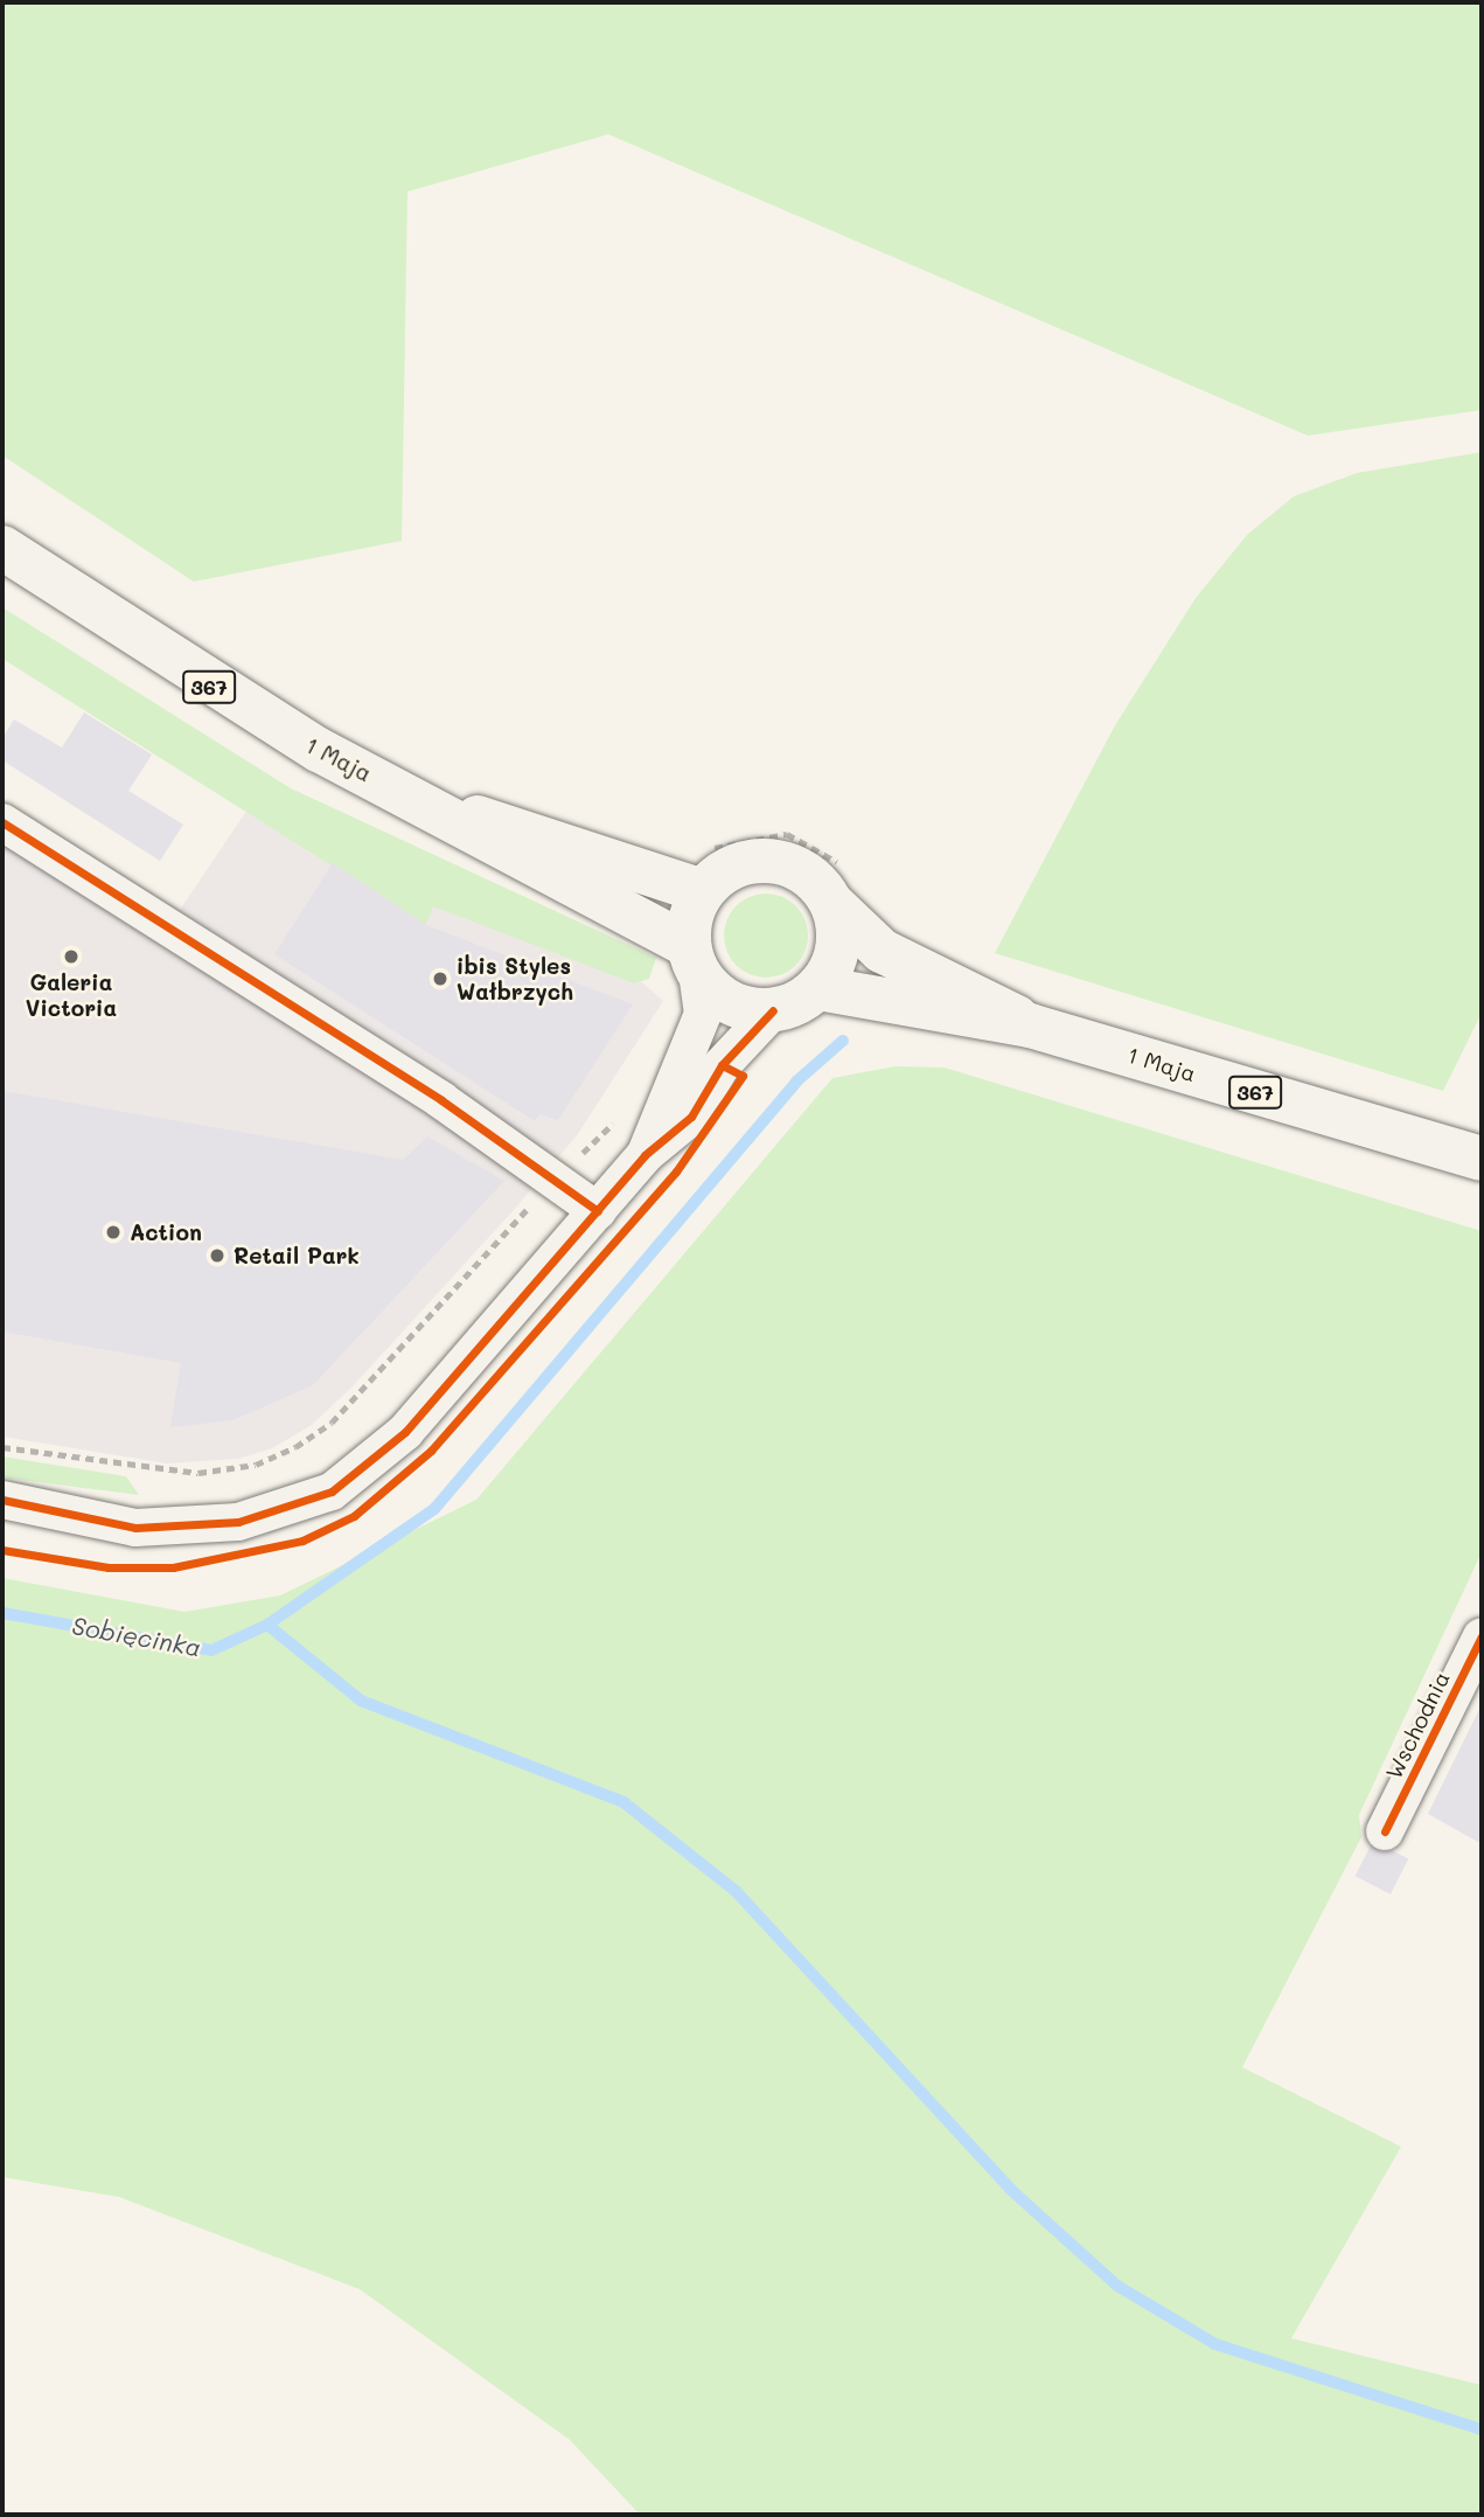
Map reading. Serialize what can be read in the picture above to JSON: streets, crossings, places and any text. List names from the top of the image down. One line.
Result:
{"streets":{"main road":["367","1 Maja"],"street":["Wschodnia"]},"crossings":[["367","1 Maja"]],"water":["Sobięcinka"],"places":["Galeria Victoria","ibis Styles Wałbrzych","Action","Retail Park"]}
